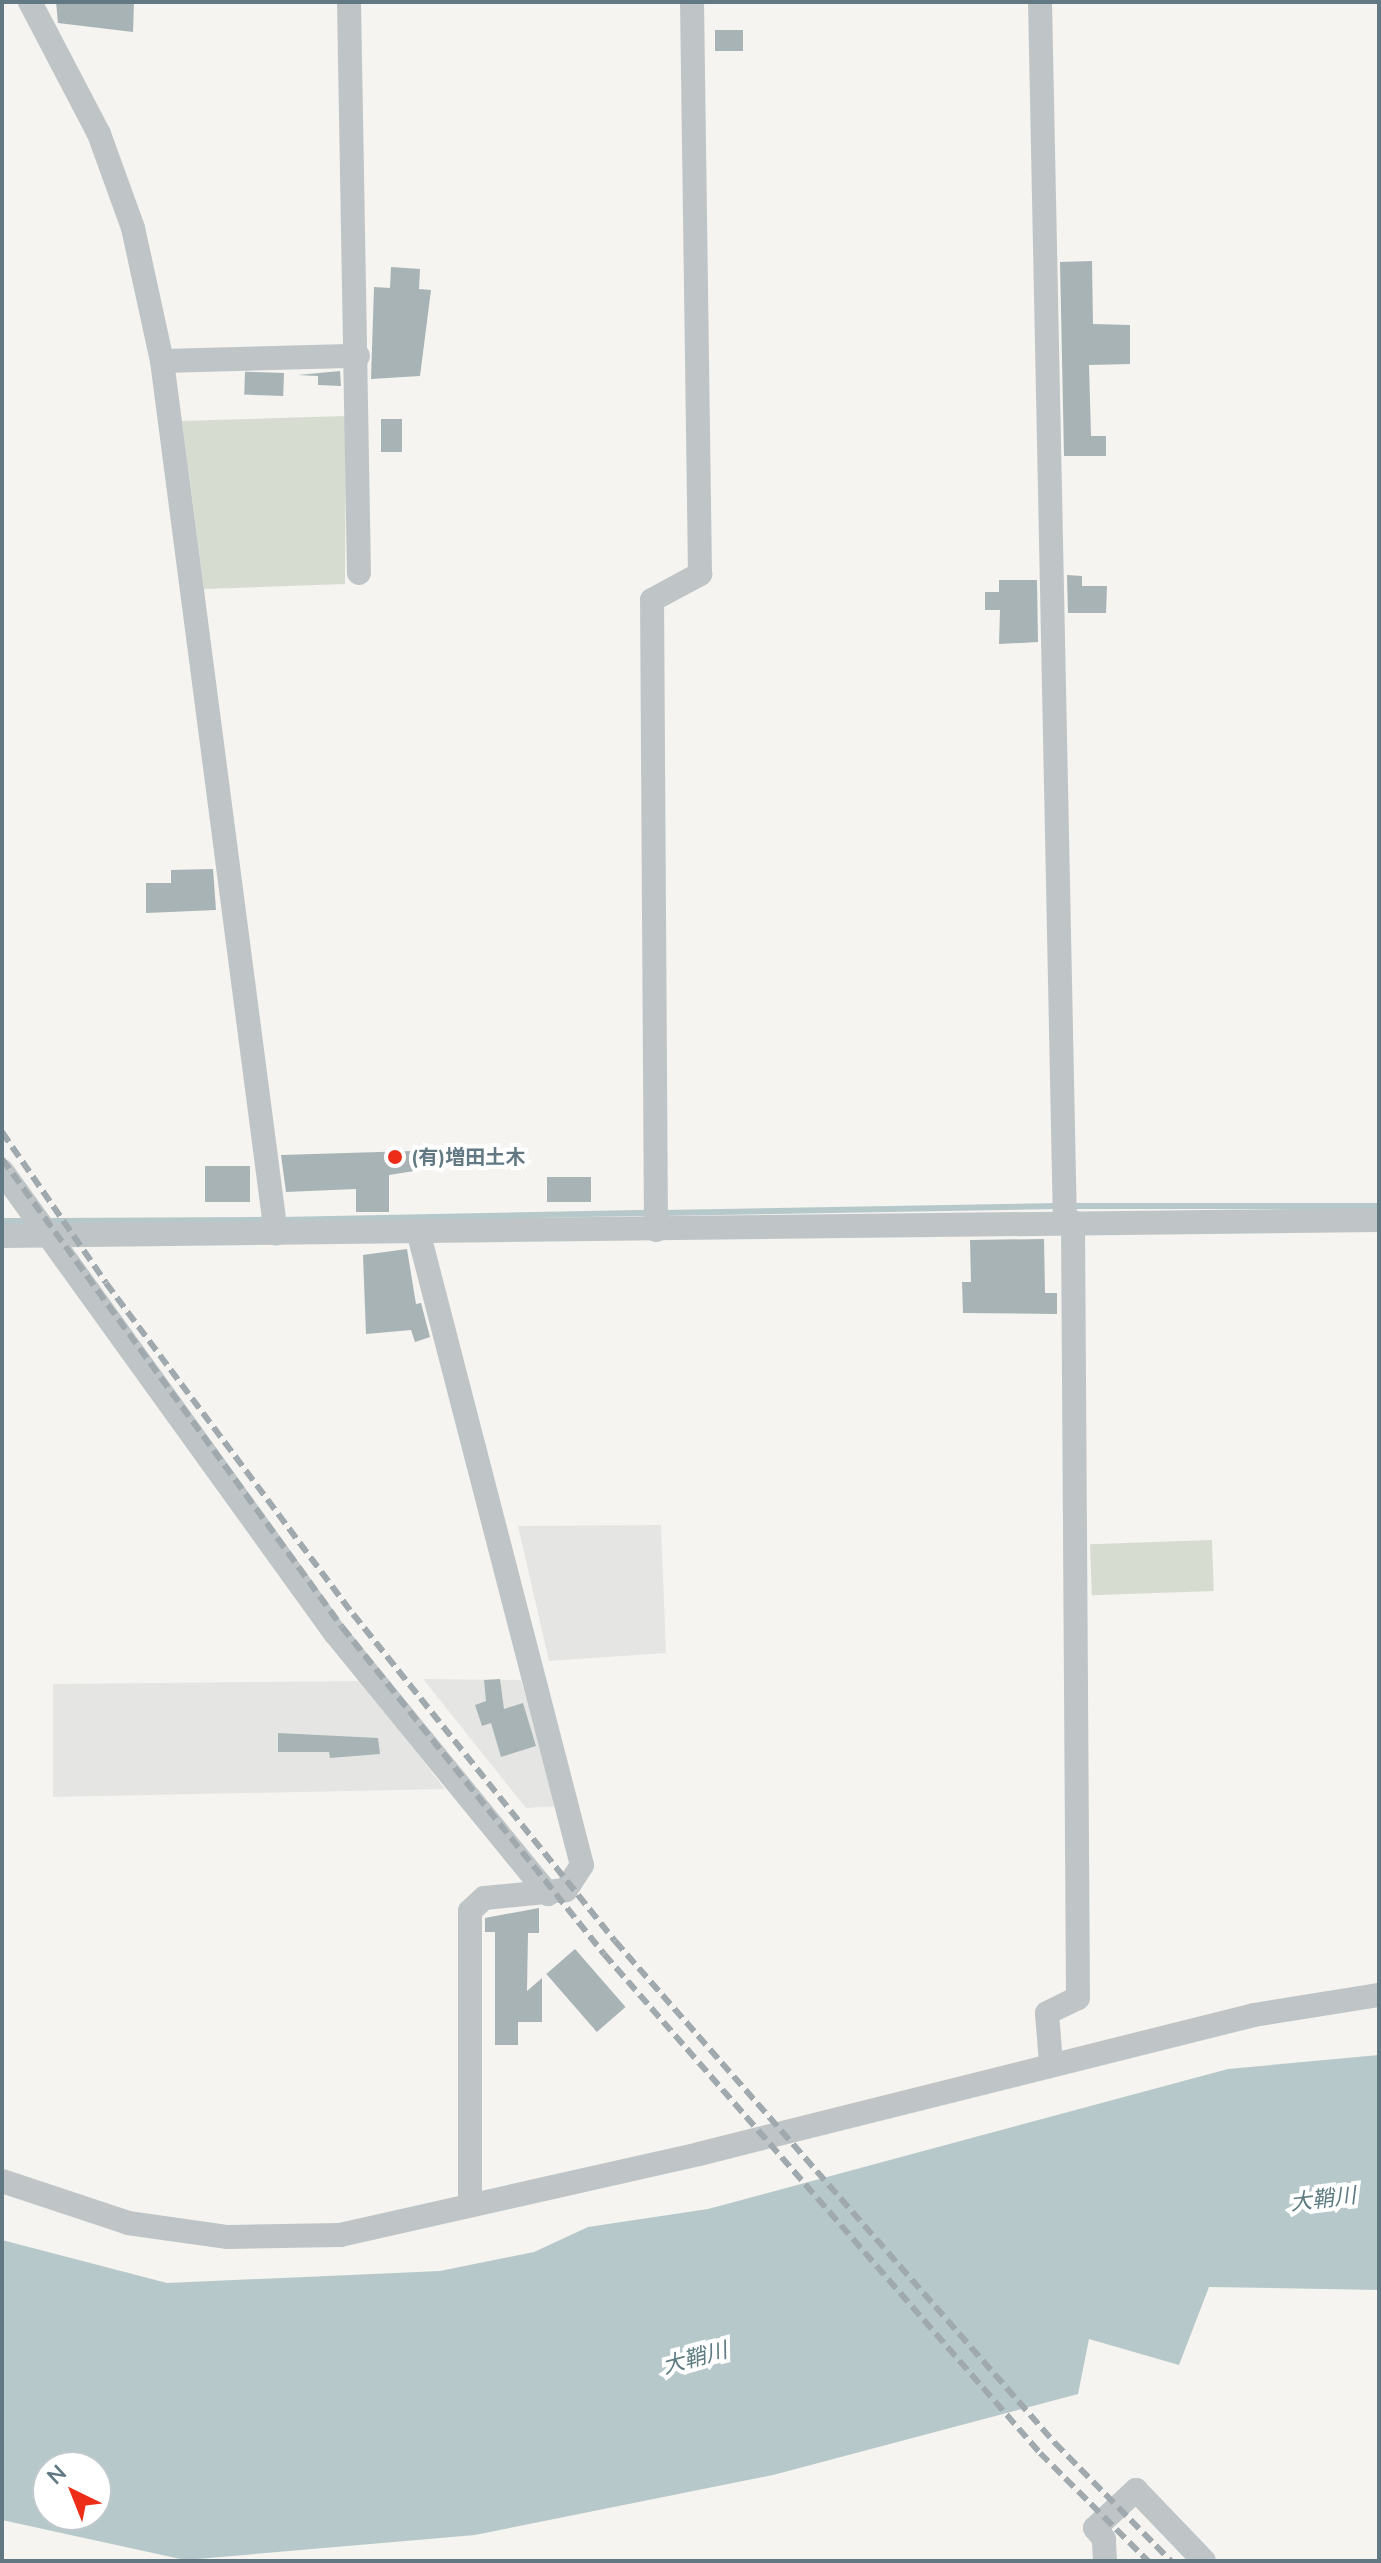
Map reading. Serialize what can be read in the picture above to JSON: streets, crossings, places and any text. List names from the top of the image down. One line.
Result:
{"water":["大鞘川"],"places":["(有)増田土木"],"north":"top left"}
